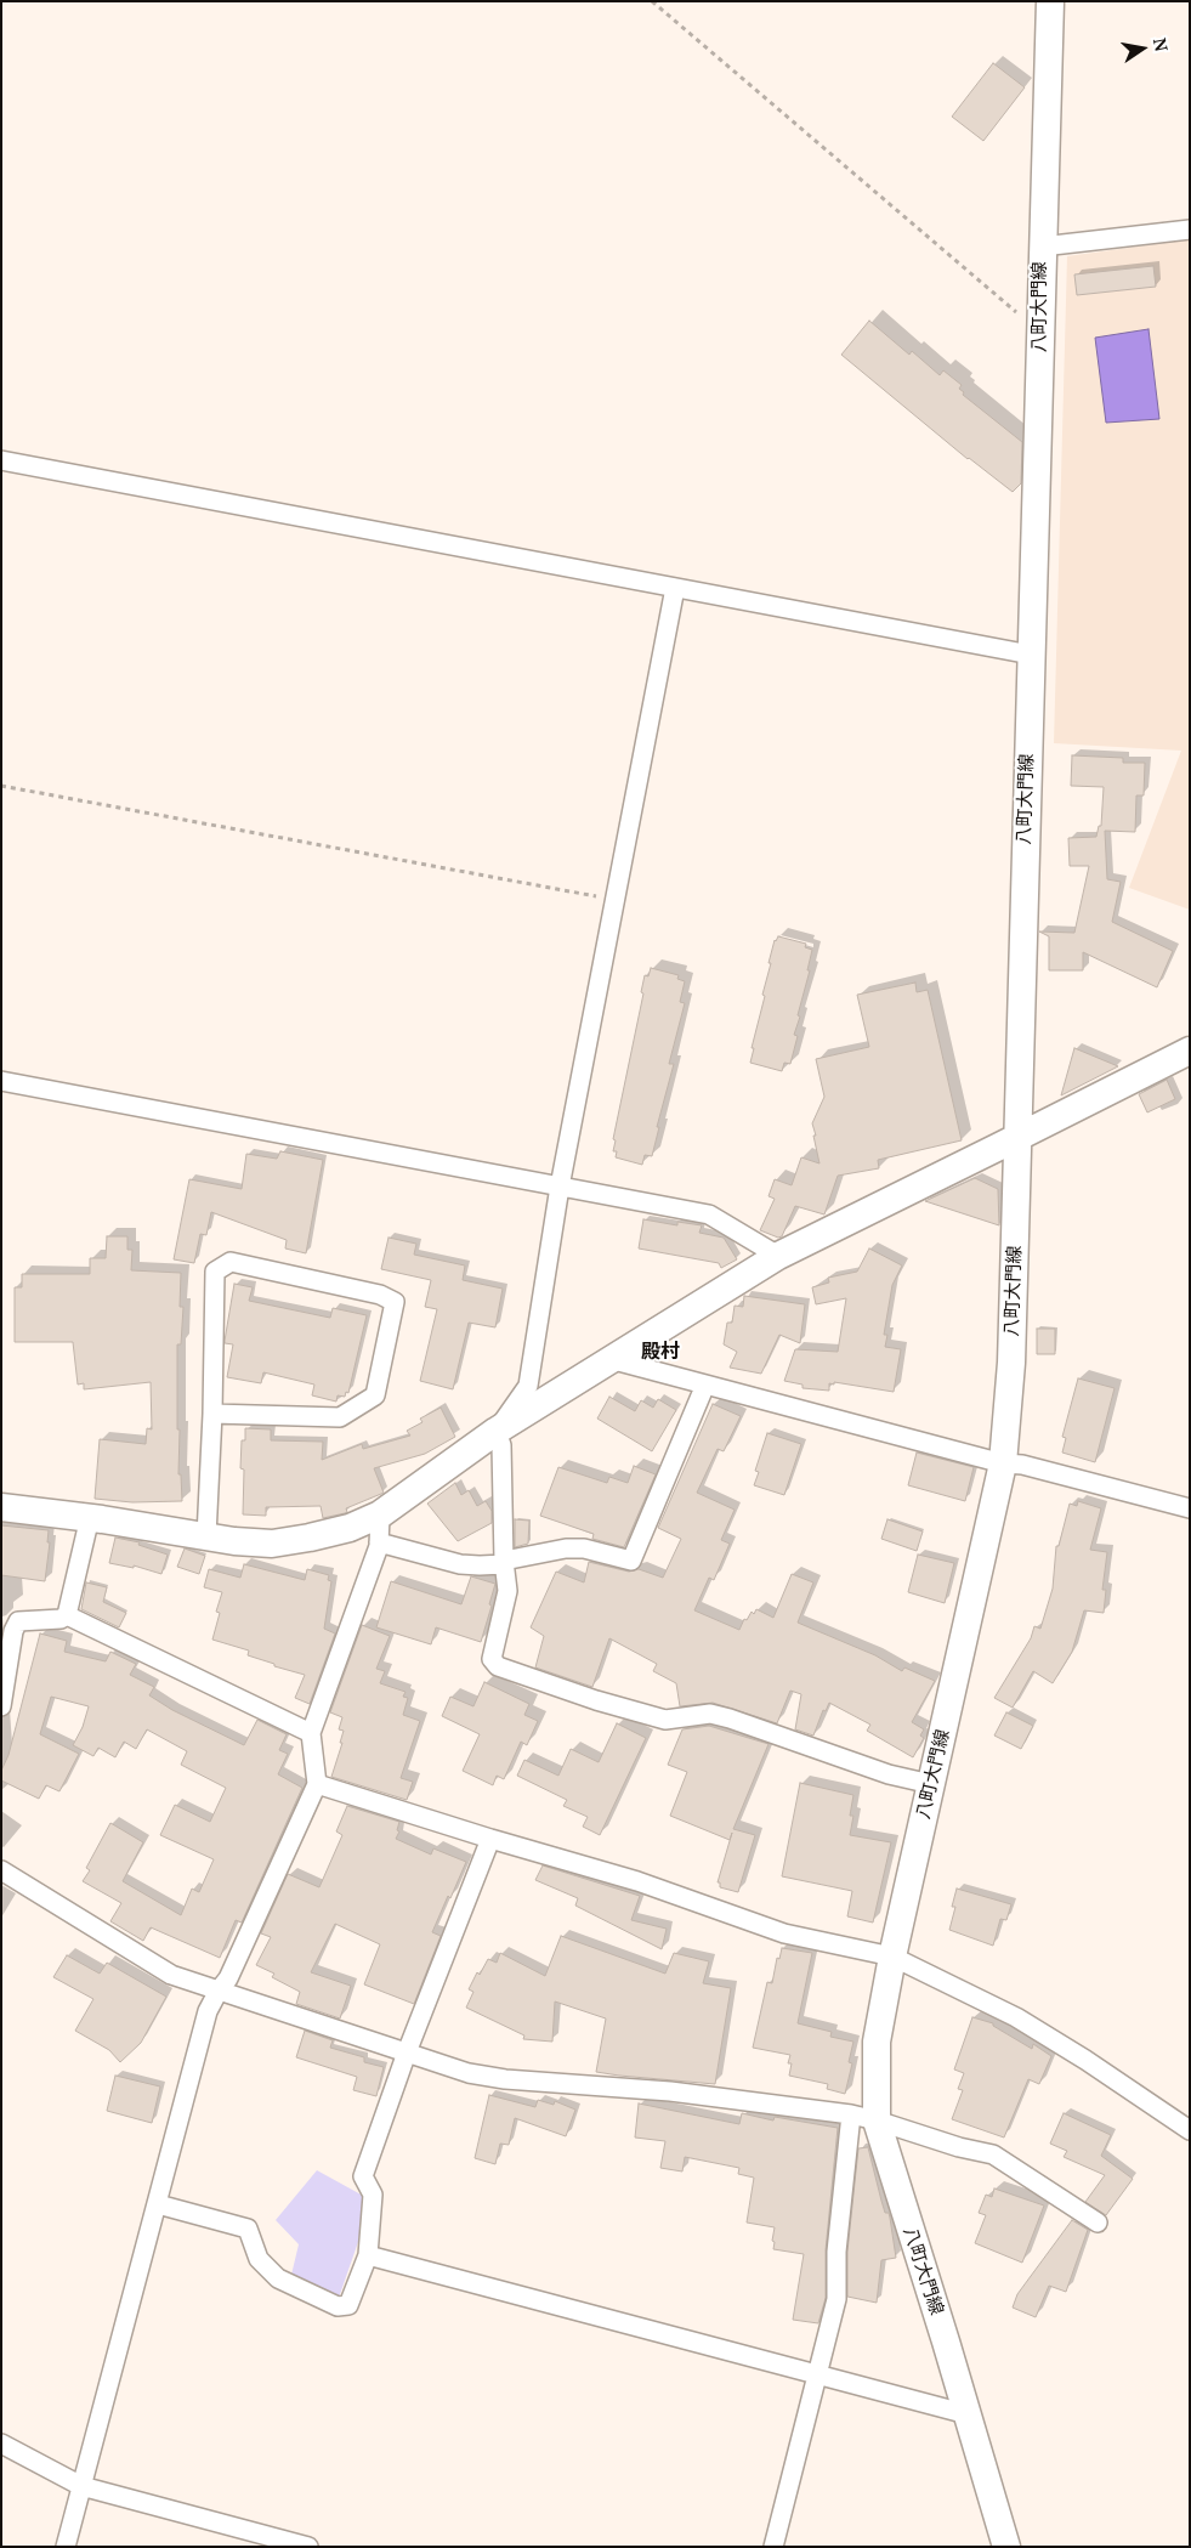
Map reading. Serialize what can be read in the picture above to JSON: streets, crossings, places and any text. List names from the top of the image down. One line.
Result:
{"streets":{"main road":["八町大門線"]},"districts":["殿村"],"north":"right"}
